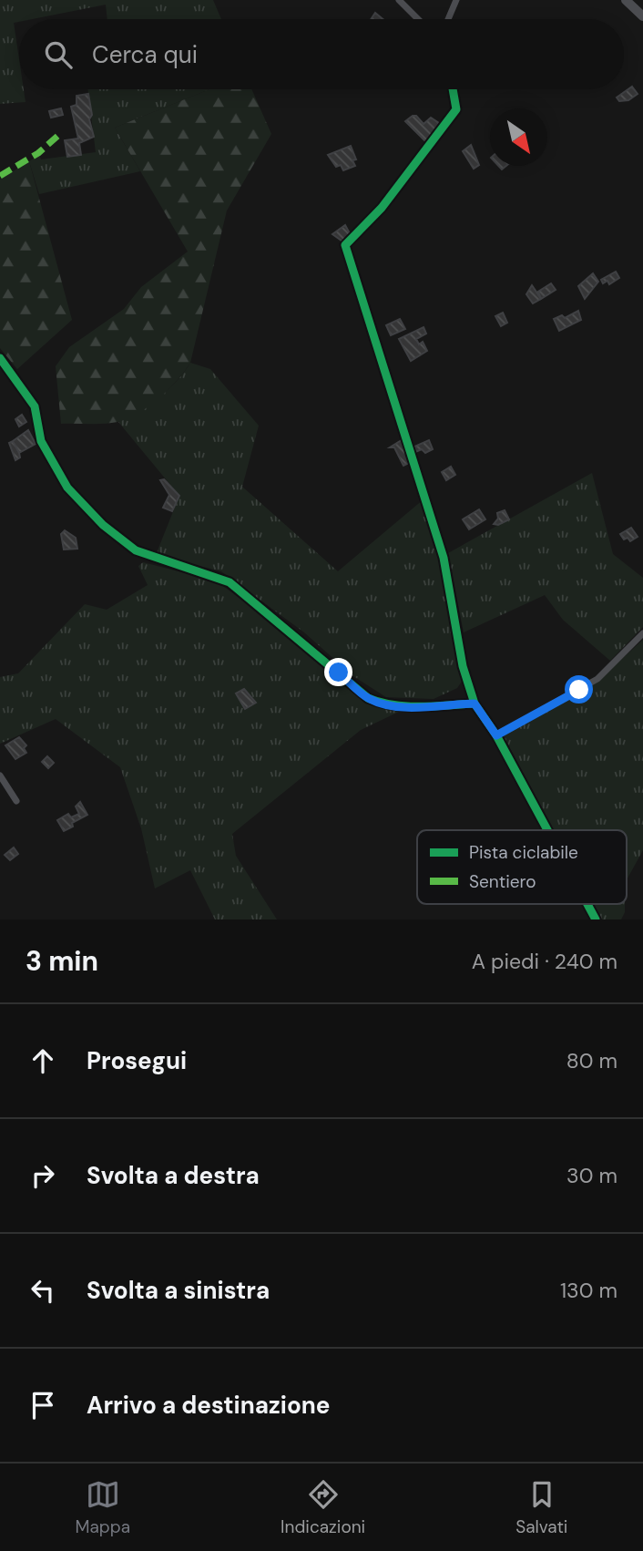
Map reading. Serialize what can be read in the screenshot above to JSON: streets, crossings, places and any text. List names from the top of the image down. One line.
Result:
{"legend":["Pista ciclabile","Sentiero"],"north":"bottom right","page":{"search":"Cerca qui","heading":["3 min","A piedi · 240 m"],"list":[["Prosegui","80 m"],["Svolta a destra","30 m"],["Svolta a sinistra","130 m"],"Arrivo a destinazione"],"nav":["Mappa","Indicazioni","Salvati"]}}
